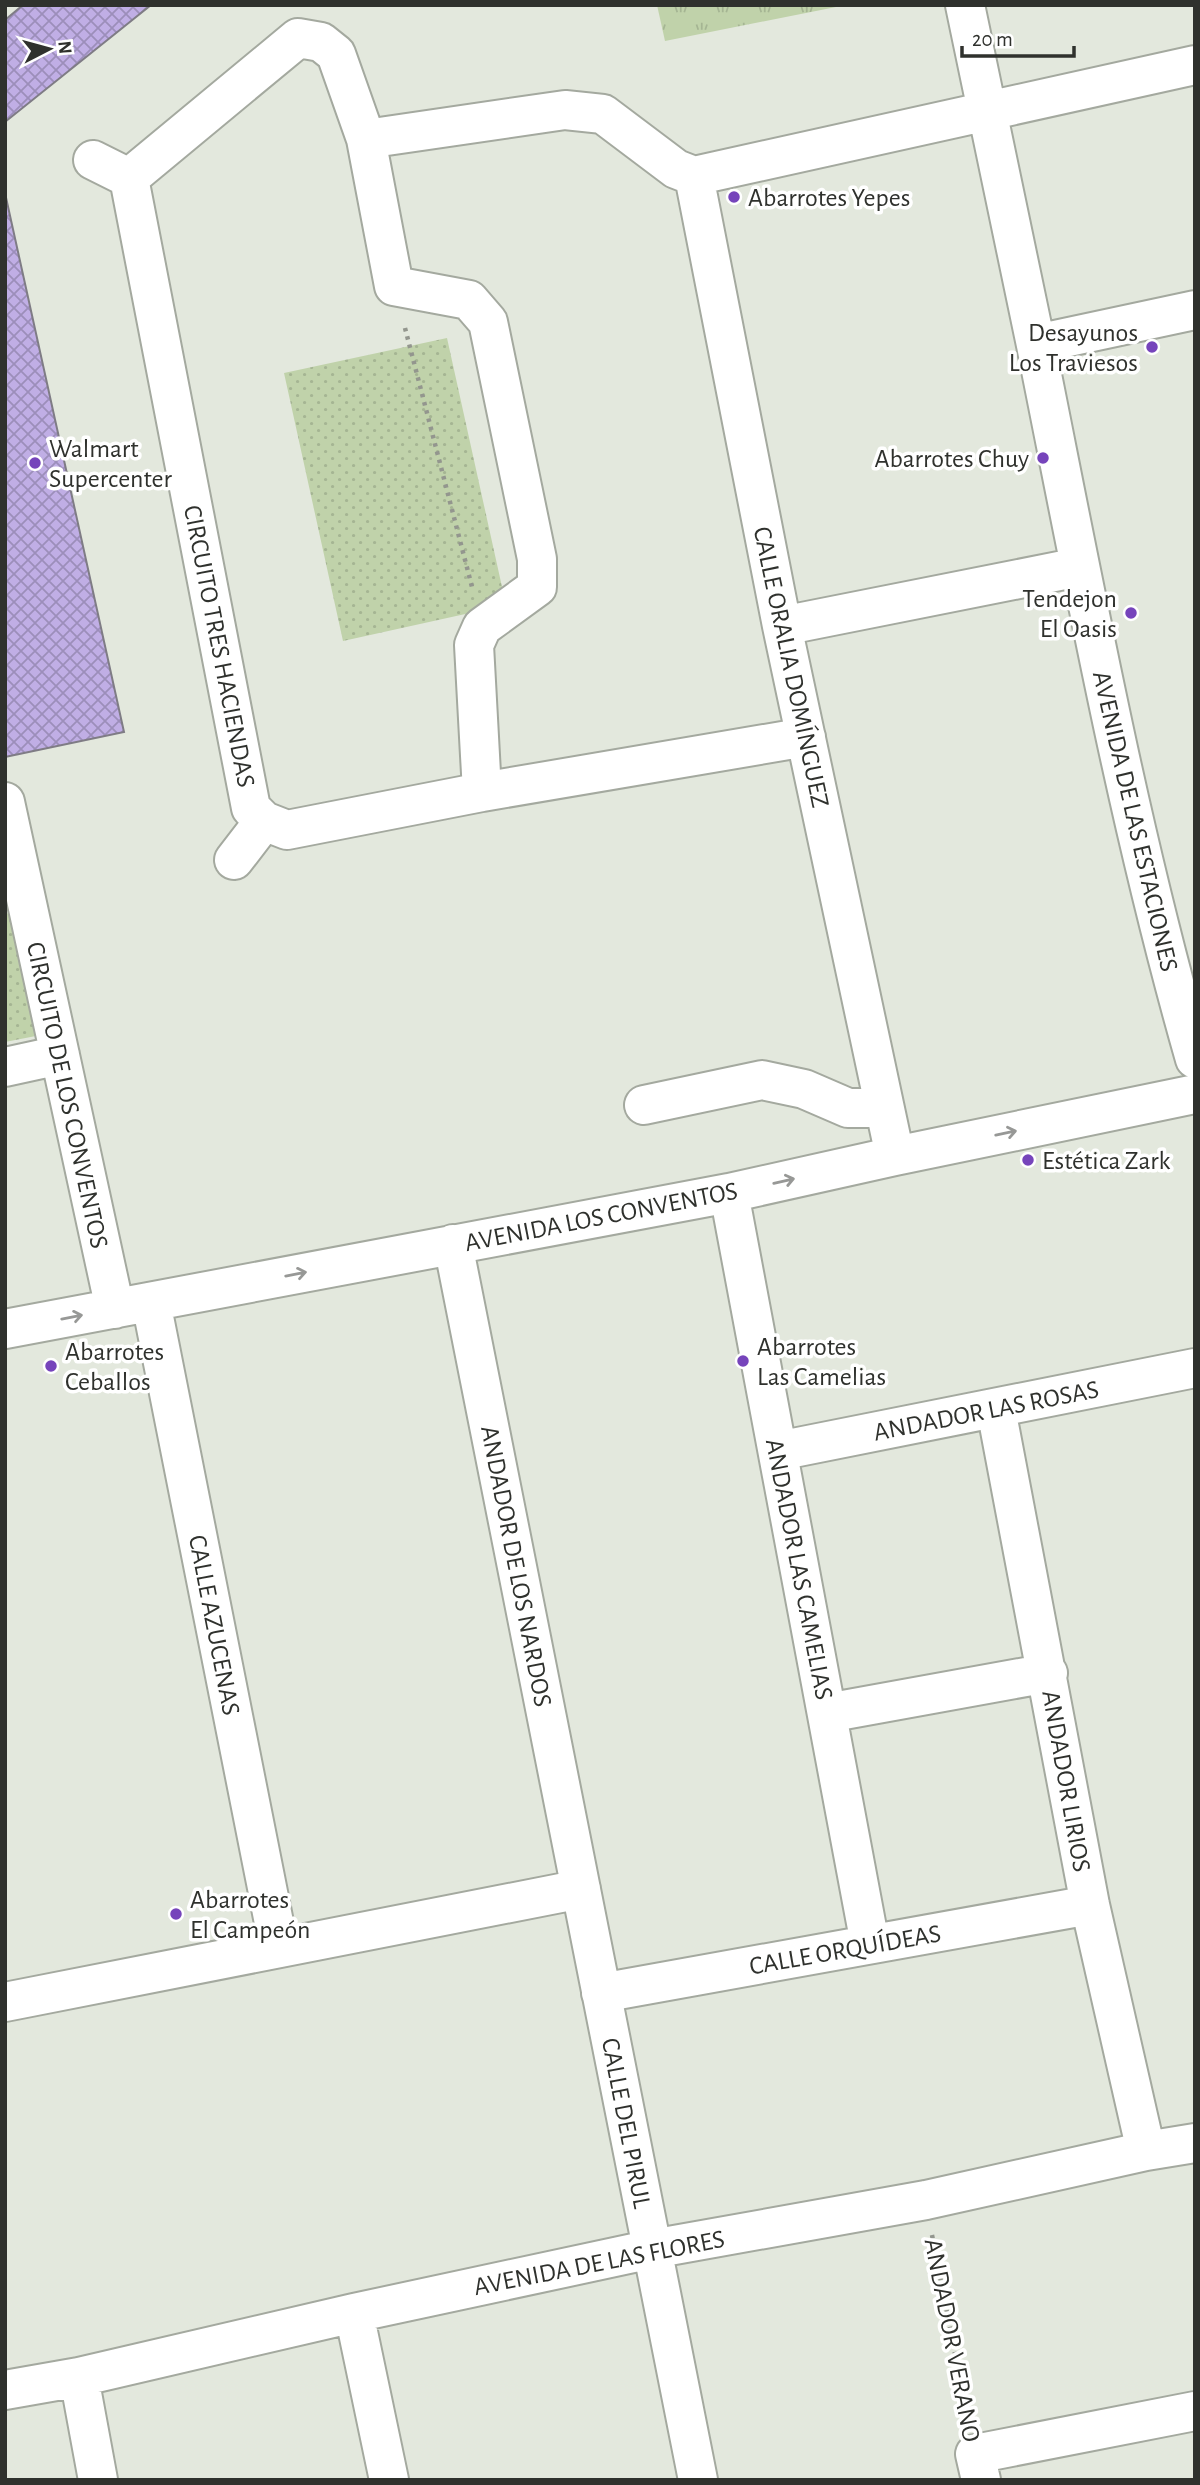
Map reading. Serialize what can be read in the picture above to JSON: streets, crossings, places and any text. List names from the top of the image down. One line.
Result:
{"streets":{"street":["CIRCUITO TRES HACIENDAS","CALLE ORALIA DOMÍNGUEZ","AVENIDA DE LAS ESTACIONES","CIRCUITO DE LOS CONVENTOS","AVENIDA LOS CONVENTOS","ANDADOR LAS ROSAS","ANDADOR DE LOS NARDOS","ANDADOR LAS CAMELIAS","CALLE AZUCENAS","ANDADOR LIRIOS","CALLE ORQUÍDEAS","CALLE DEL PIRUL","AVENIDA DE LAS FLORES"],"path":["ANDADOR VERANO"]},"crossings":[["CIRCUITO TRES HACIENDAS","CALLE ORALIA DOMÍNGUEZ"],["CALLE ORALIA DOMÍNGUEZ","AVENIDA LOS CONVENTOS"],["CIRCUITO DE LOS CONVENTOS","AVENIDA LOS CONVENTOS"],["CIRCUITO DE LOS CONVENTOS","CALLE AZUCENAS"],["AVENIDA LOS CONVENTOS","ANDADOR DE LOS NARDOS"],["AVENIDA LOS CONVENTOS","ANDADOR LAS CAMELIAS"],["AVENIDA LOS CONVENTOS","CALLE AZUCENAS"],["ANDADOR LAS ROSAS","ANDADOR LAS CAMELIAS"],["ANDADOR LAS ROSAS","ANDADOR LIRIOS"],["ANDADOR DE LOS NARDOS","CALLE DEL PIRUL"],["ANDADOR LAS CAMELIAS","CALLE ORQUÍDEAS"],["ANDADOR LIRIOS","CALLE ORQUÍDEAS"],["ANDADOR LIRIOS","AVENIDA DE LAS FLORES"],["CALLE ORQUÍDEAS","CALLE DEL PIRUL"],["CALLE DEL PIRUL","AVENIDA DE LAS FLORES"],["AVENIDA DE LAS FLORES","ANDADOR VERANO"]],"one_way":["AVENIDA LOS CONVENTOS"],"places":["Abarrotes Yepes","Desayunos Los Traviesos","Abarrotes Chuy","Walmart Supercenter","Tendejon El Oasis","Estética Zark","Abarrotes Las Camelias","Abarrotes Ceballos","Abarrotes El Campeón"],"scale_bar":"20 m","north":"right"}
